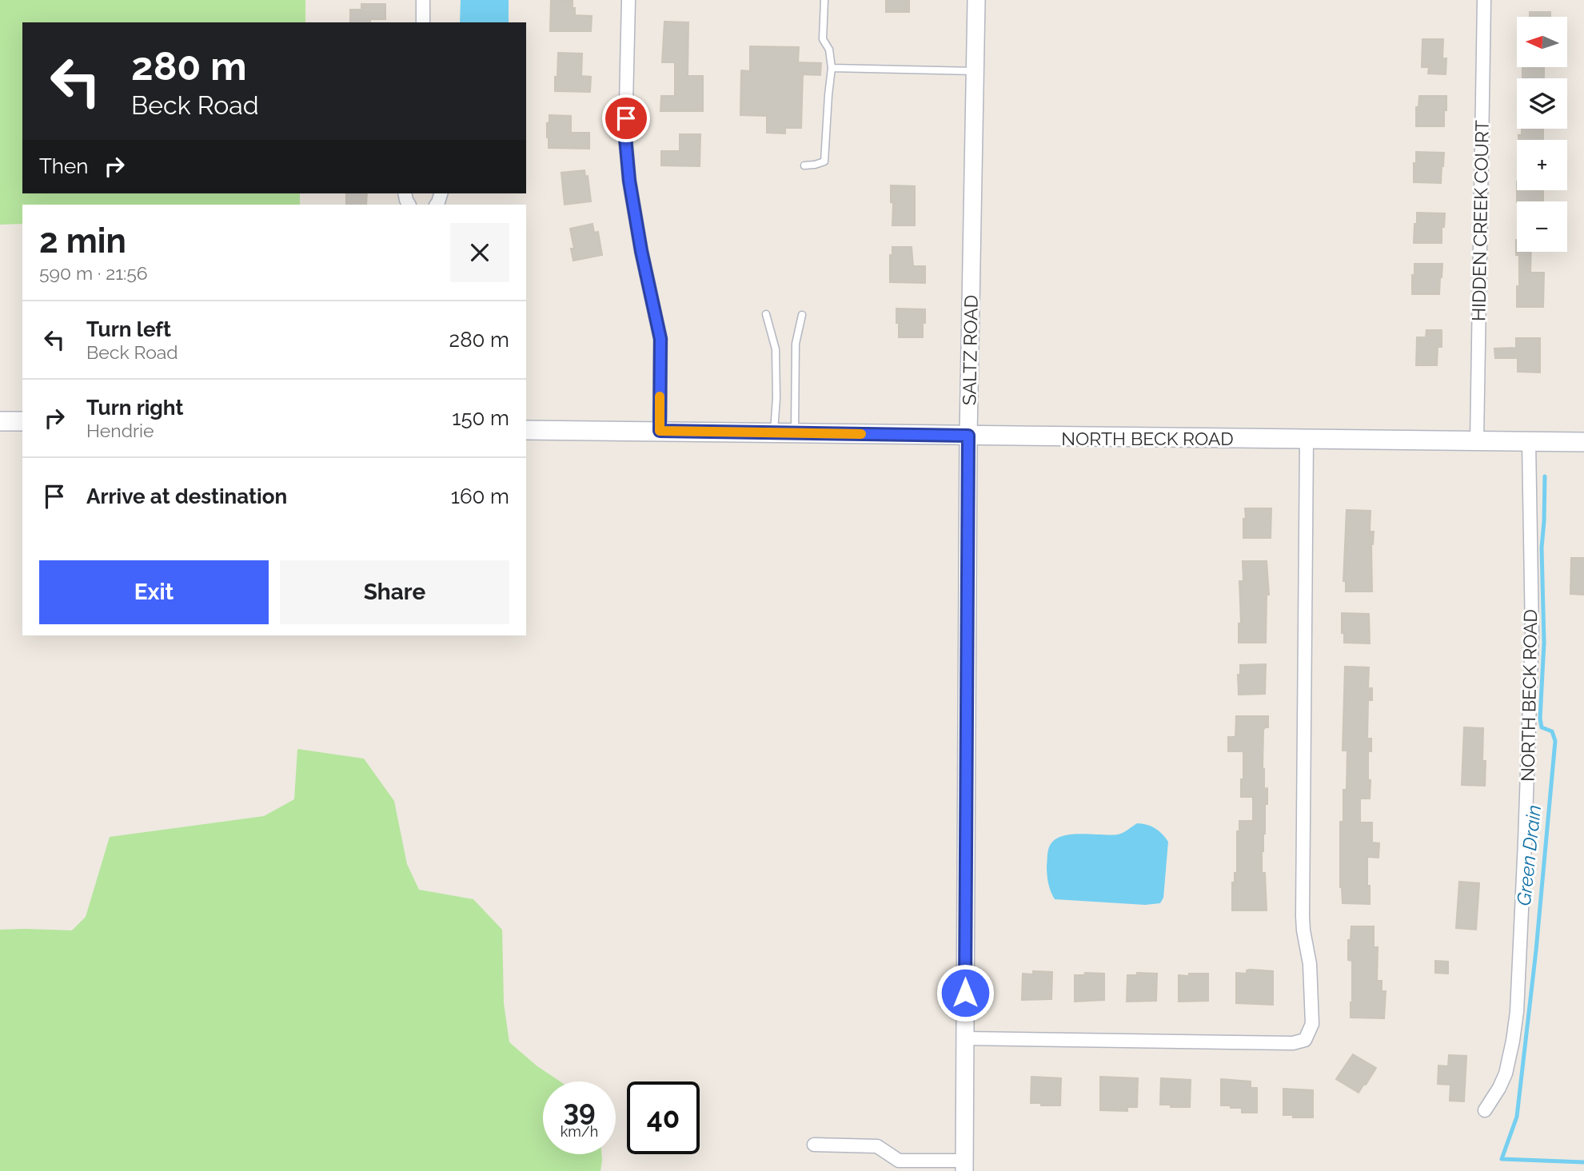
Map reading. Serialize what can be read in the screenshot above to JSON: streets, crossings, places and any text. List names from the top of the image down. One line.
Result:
{"streets":{"main road":["NORTH BECK ROAD"],"street":["HIDDEN CREEK COURT","SALTZ ROAD"]},"crossings":[["HIDDEN CREEK COURT","NORTH BECK ROAD"],["SALTZ ROAD","NORTH BECK ROAD"]],"water":["Green Drain"],"north":"left","page":{"map_buttons":["+","−"],"turn":["280 m","Beck Road"],"then":"Then","heading":["2 min","590 m · 21:56"],"list":[{"name":"Turn left","note":"Beck Road","value":"280 m"},{"name":"Turn right","note":"Hendrie","value":"150 m"},{"name":"Arrive at destination","value":"160 m"}],"buttons":["Exit","Share"],"speed":"39 km/h","limit":"40"}}
